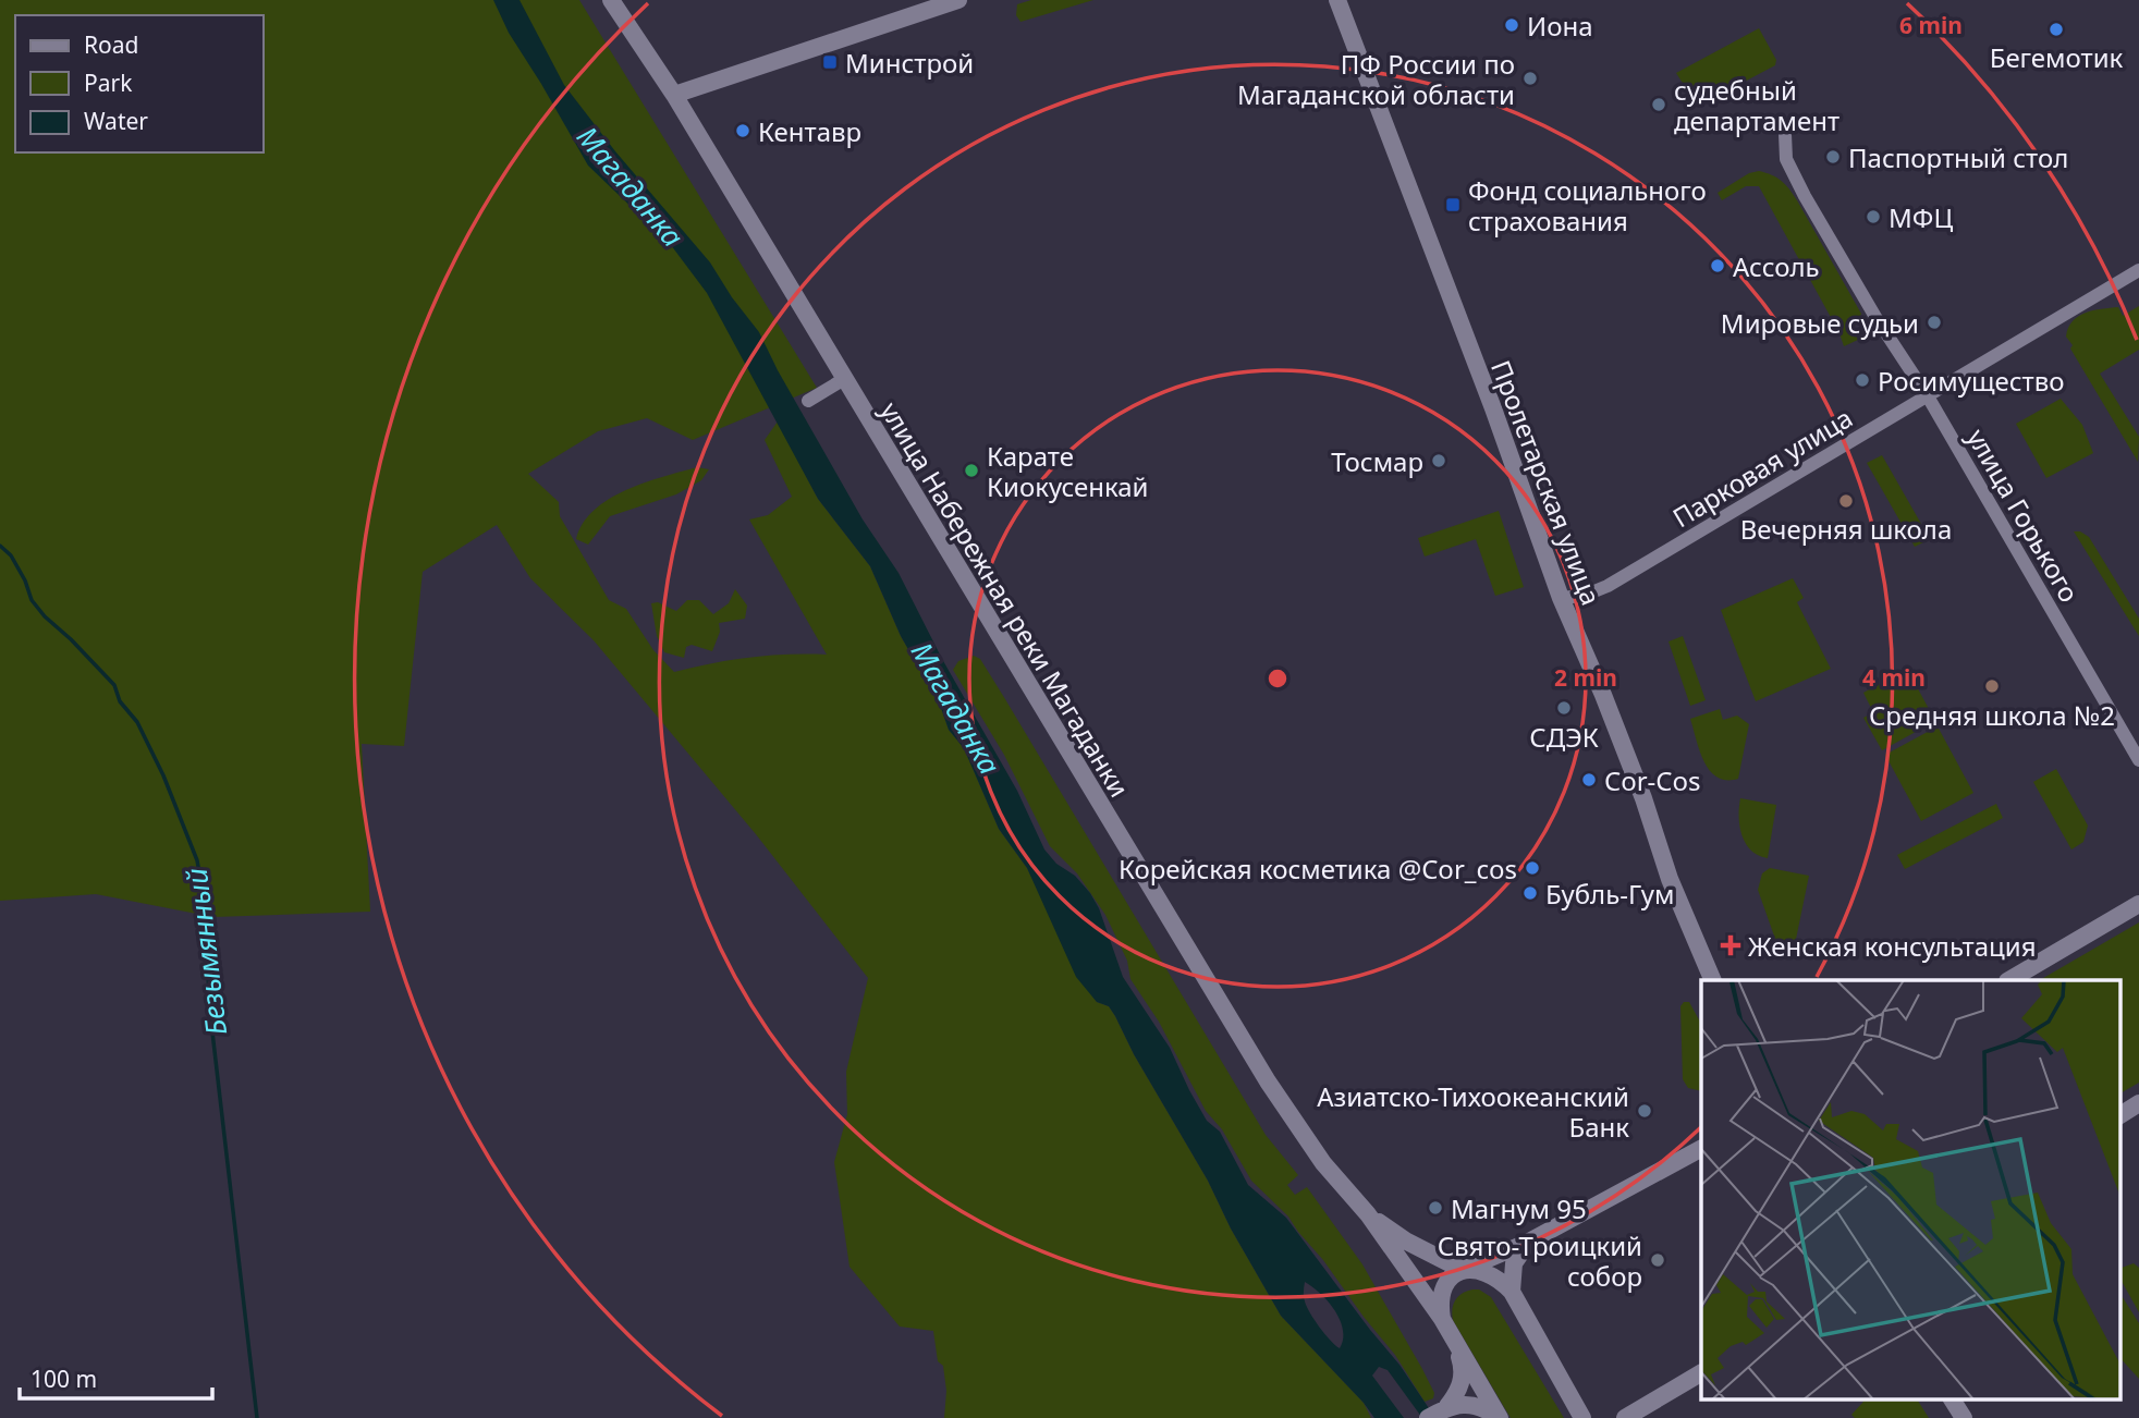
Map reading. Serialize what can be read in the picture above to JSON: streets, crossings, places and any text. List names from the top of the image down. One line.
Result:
{"streets":{"street":["Парковая улица","Пролетарская улица","улица Горького","улица Набережная реки Магаданки"]},"crossings":[["Парковая улица","Пролетарская улица"],["Парковая улица","улица Горького"]],"water":["Магаданка","Безымянный"],"places":{"other":["Иона","Бегемотик","ПФ России по Магаданской области","судебный департамент","Кентавр","Паспортный стол","МФЦ","Ассоль","Мировые судьи","Росимущество","Тосмар","Карате Киокусенкай","Вечерняя школа","Средняя школа №2","СДЭК","Cor-Cos","Корейская косметика @Cor_cos","Бубль-Гум","Азиатско-Тихоокеанский Банк","Магнум 95","Свято-Троицкий собор"],"transit":["Минстрой","Фонд социального страхования"],"health":["Женская консультация"]},"legend":["Road","Park","Water"],"scale_bar":"100 m","rings":["6 min","2 min","4 min"]}
